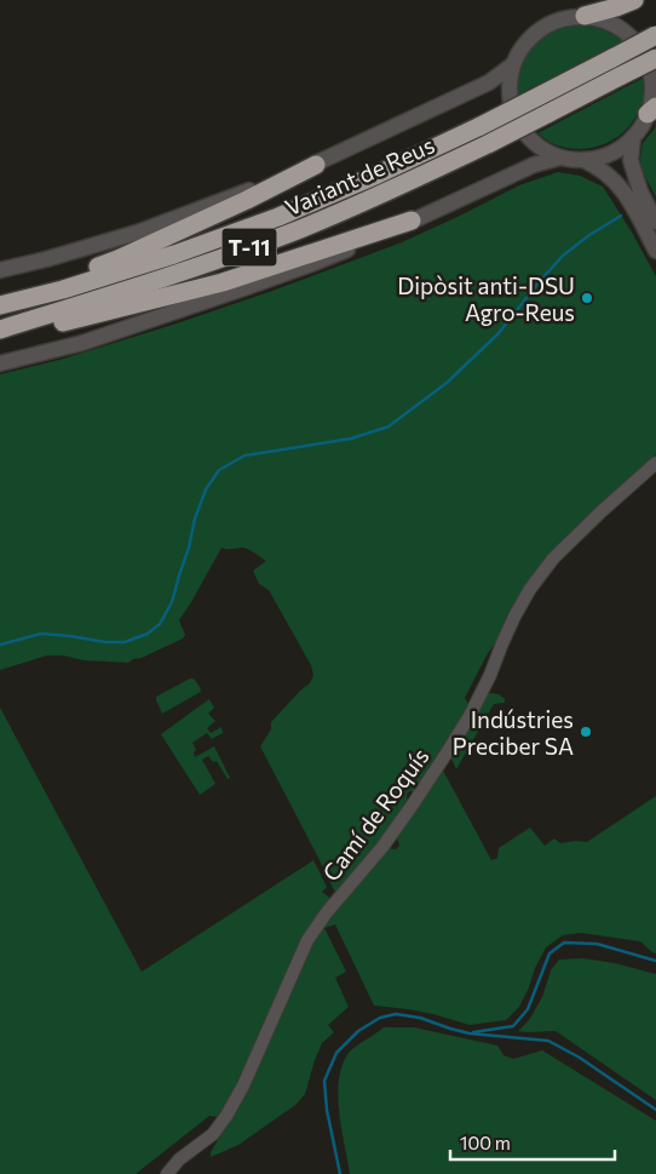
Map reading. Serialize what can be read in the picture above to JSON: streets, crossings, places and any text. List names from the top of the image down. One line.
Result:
{"streets":{"highway":["Variant de Reus","T-11"],"street":["Camí de Roquís"]},"places":["Dipòsit anti-DSU Agro-Reus","Indústries Preciber SA"],"scale_bar":"100 m"}
